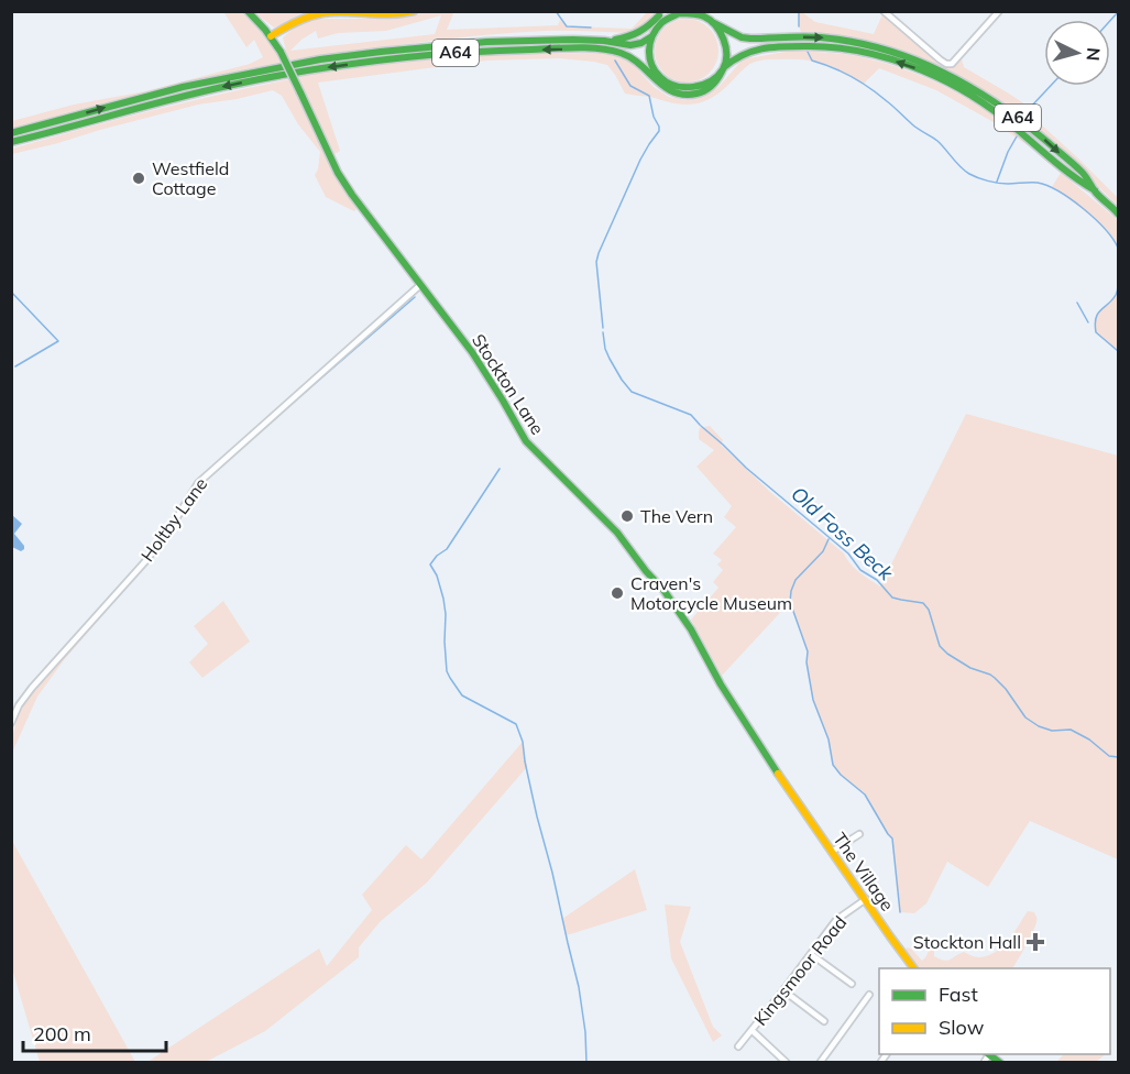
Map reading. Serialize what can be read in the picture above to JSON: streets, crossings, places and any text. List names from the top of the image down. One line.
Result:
{"streets":{"main road":["A64","Stockton Lane","The Village"],"street":["Holtby Lane","Kingsmoor Road"]},"crossings":[["Stockton Lane","Holtby Lane"],["Stockton Lane","The Village"],["The Village","Kingsmoor Road"]],"water":["Old Foss Beck"],"places":{"other":["Westfield Cottage","The Vern","Craven's Motorcycle Museum"],"health":["Stockton Hall"]},"legend":["Fast","Slow"],"scale_bar":"200 m","north":"right"}
